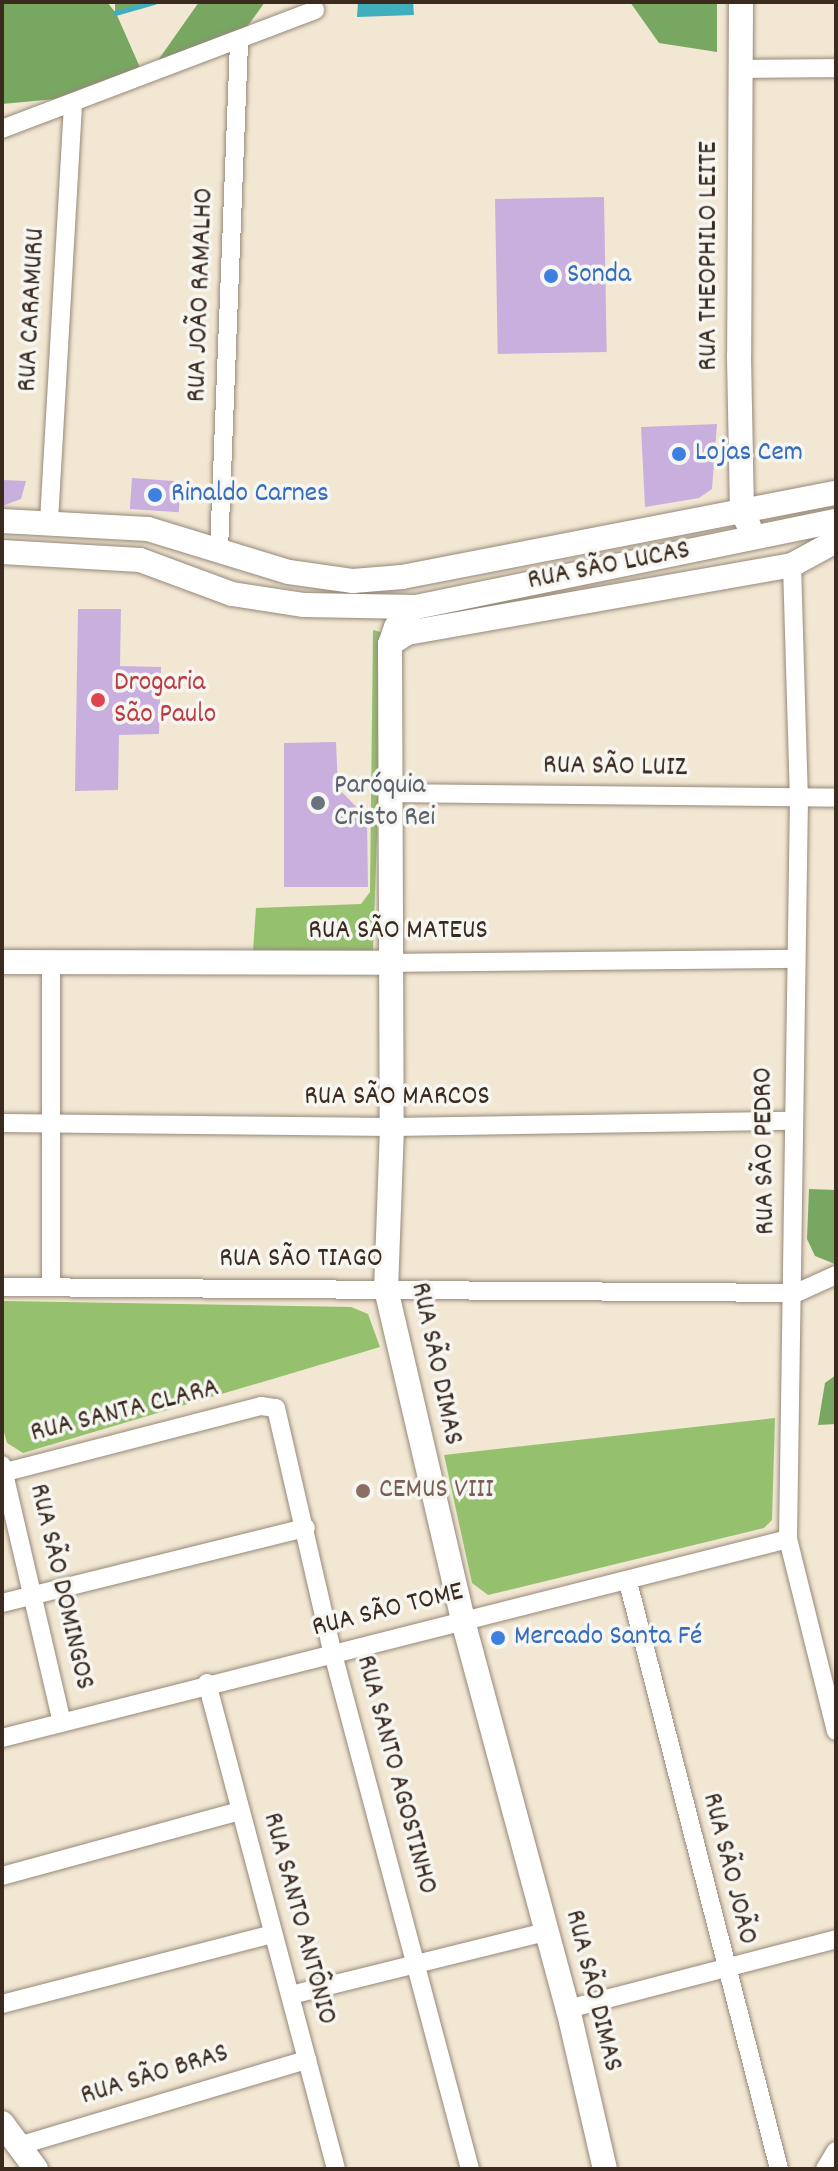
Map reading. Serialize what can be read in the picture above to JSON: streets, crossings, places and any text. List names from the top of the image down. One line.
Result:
{"streets":{"street":["RUA THEOPHILO LEITE","RUA JOÃO RAMALHO","RUA CARAMURU","RUA SÃO LUCAS","RUA SÃO LUIZ","RUA SÃO MATEUS","RUA SÃO MARCOS","RUA SÃO PEDRO","RUA SÃO TIAGO","RUA SÃO DIMAS","RUA SANTA CLARA","RUA SÃO DOMINGOS","RUA SÃO TOME","RUA SANTO AGOSTINHO","RUA SÃO JOÃO","RUA SANTO ANTÔNIO","RUA SÃO BRAS"]},"crossings":[["RUA SÃO LUCAS","RUA SÃO PEDRO"],["RUA SÃO LUCAS","RUA SÃO DIMAS"],["RUA SÃO LUIZ","RUA SÃO PEDRO"],["RUA SÃO LUIZ","RUA SÃO DIMAS"],["RUA SÃO MATEUS","RUA SÃO PEDRO"],["RUA SÃO MATEUS","RUA SÃO DIMAS"],["RUA SÃO MARCOS","RUA SÃO PEDRO"],["RUA SÃO MARCOS","RUA SÃO DIMAS"],["RUA SÃO PEDRO","RUA SÃO TIAGO"],["RUA SÃO PEDRO","RUA SÃO TOME"],["RUA SÃO TIAGO","RUA SÃO DIMAS"],["RUA SÃO DIMAS","RUA SÃO TOME"],["RUA SANTA CLARA","RUA SÃO DOMINGOS"],["RUA SANTA CLARA","RUA SANTO AGOSTINHO"],["RUA SÃO DOMINGOS","RUA SÃO TOME"],["RUA SÃO TOME","RUA SANTO AGOSTINHO"],["RUA SÃO TOME","RUA SÃO JOÃO"],["RUA SÃO TOME","RUA SANTO ANTÔNIO"],["RUA SANTO ANTÔNIO","RUA SÃO BRAS"]],"places":["Sonda","Lojas Cem","Rinaldo Carnes","Drogaria São Paulo","Paróquia Cristo Rei","CEMUS VIII","Mercado Santa Fé"]}
